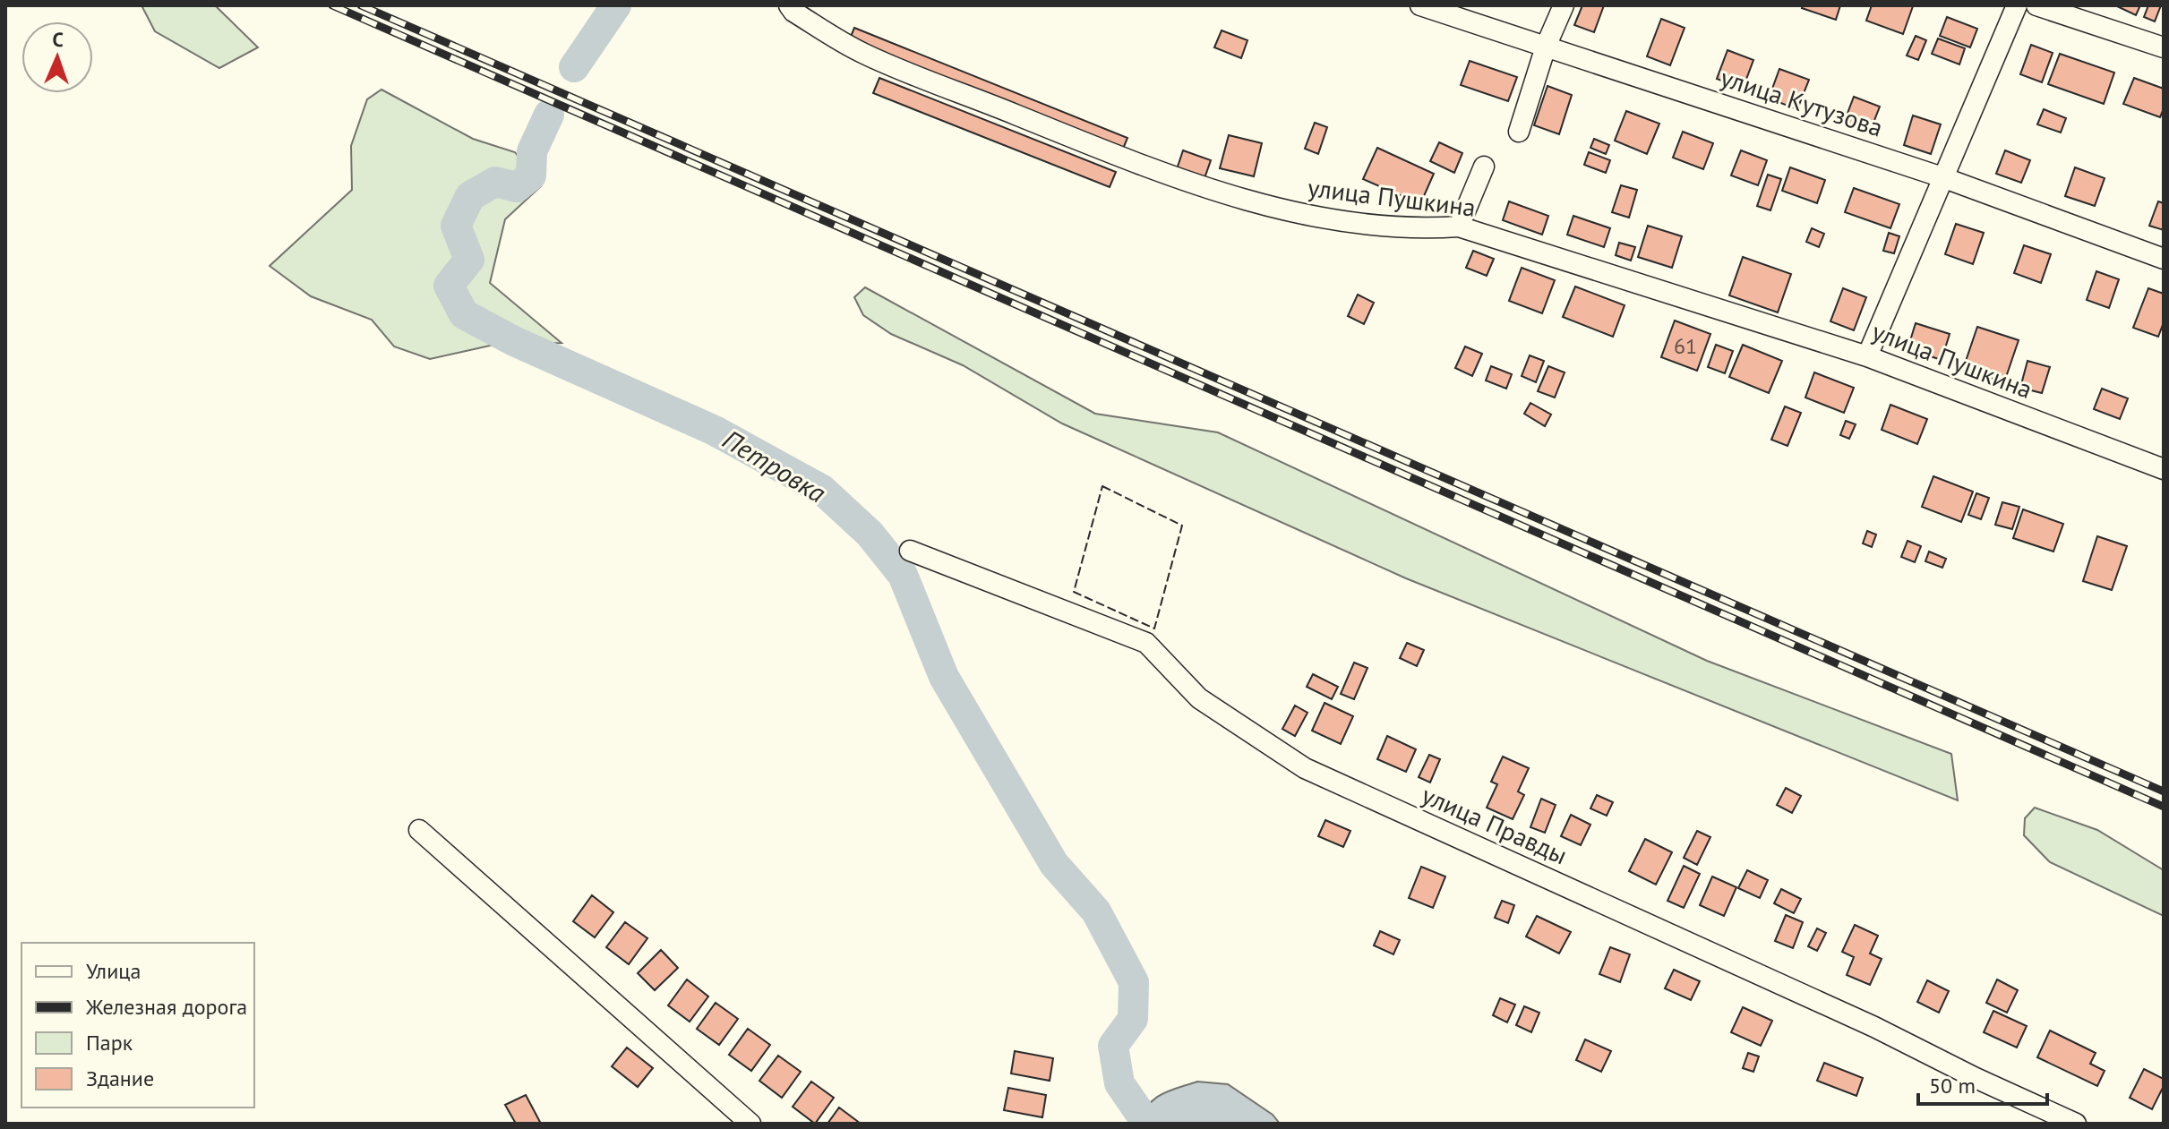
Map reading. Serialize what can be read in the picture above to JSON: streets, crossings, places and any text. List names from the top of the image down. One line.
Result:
{"streets":{"street":["улица Кутузова","улица Пушкина","улица Правды"]},"water":["Петровка"],"house_numbers":["61"],"legend":["Улица","Железная дорога","Парк","Здание"],"scale_bar":"50 m","north":"top"}
